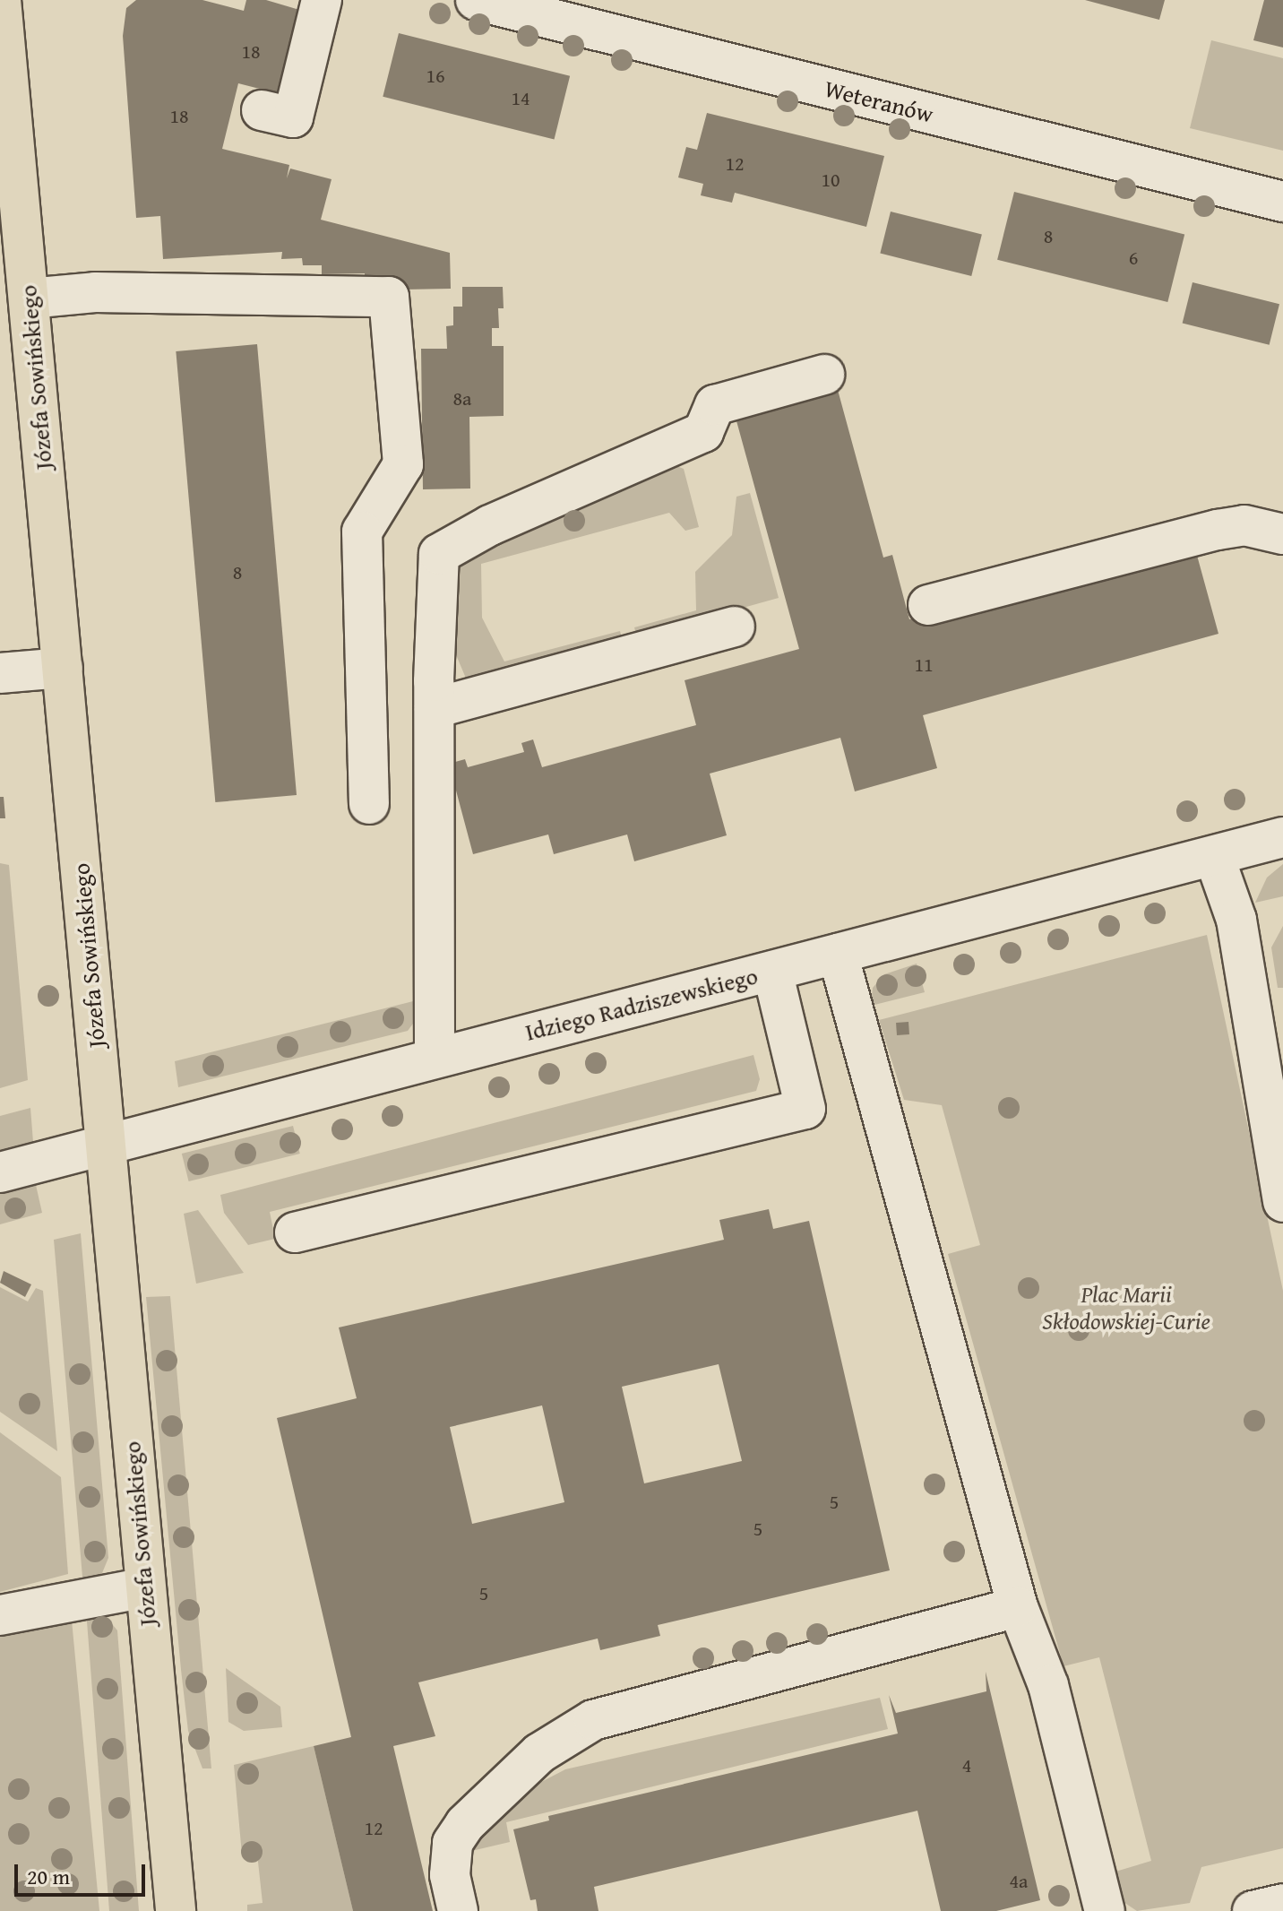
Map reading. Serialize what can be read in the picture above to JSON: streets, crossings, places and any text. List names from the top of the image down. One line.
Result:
{"streets":{"main road":["Józefa Sowińskiego"],"street":["Weteranów","Idziego Radziszewskiego"]},"crossings":[["Józefa Sowińskiego","Idziego Radziszewskiego"]],"parks":["Plac Marii Skłodowskiej-Curie"],"house_numbers":["18","16","14","18","12","10","8","6","8a","8","11","5","5","5","4","12","4a"],"scale_bar":"20 m"}
